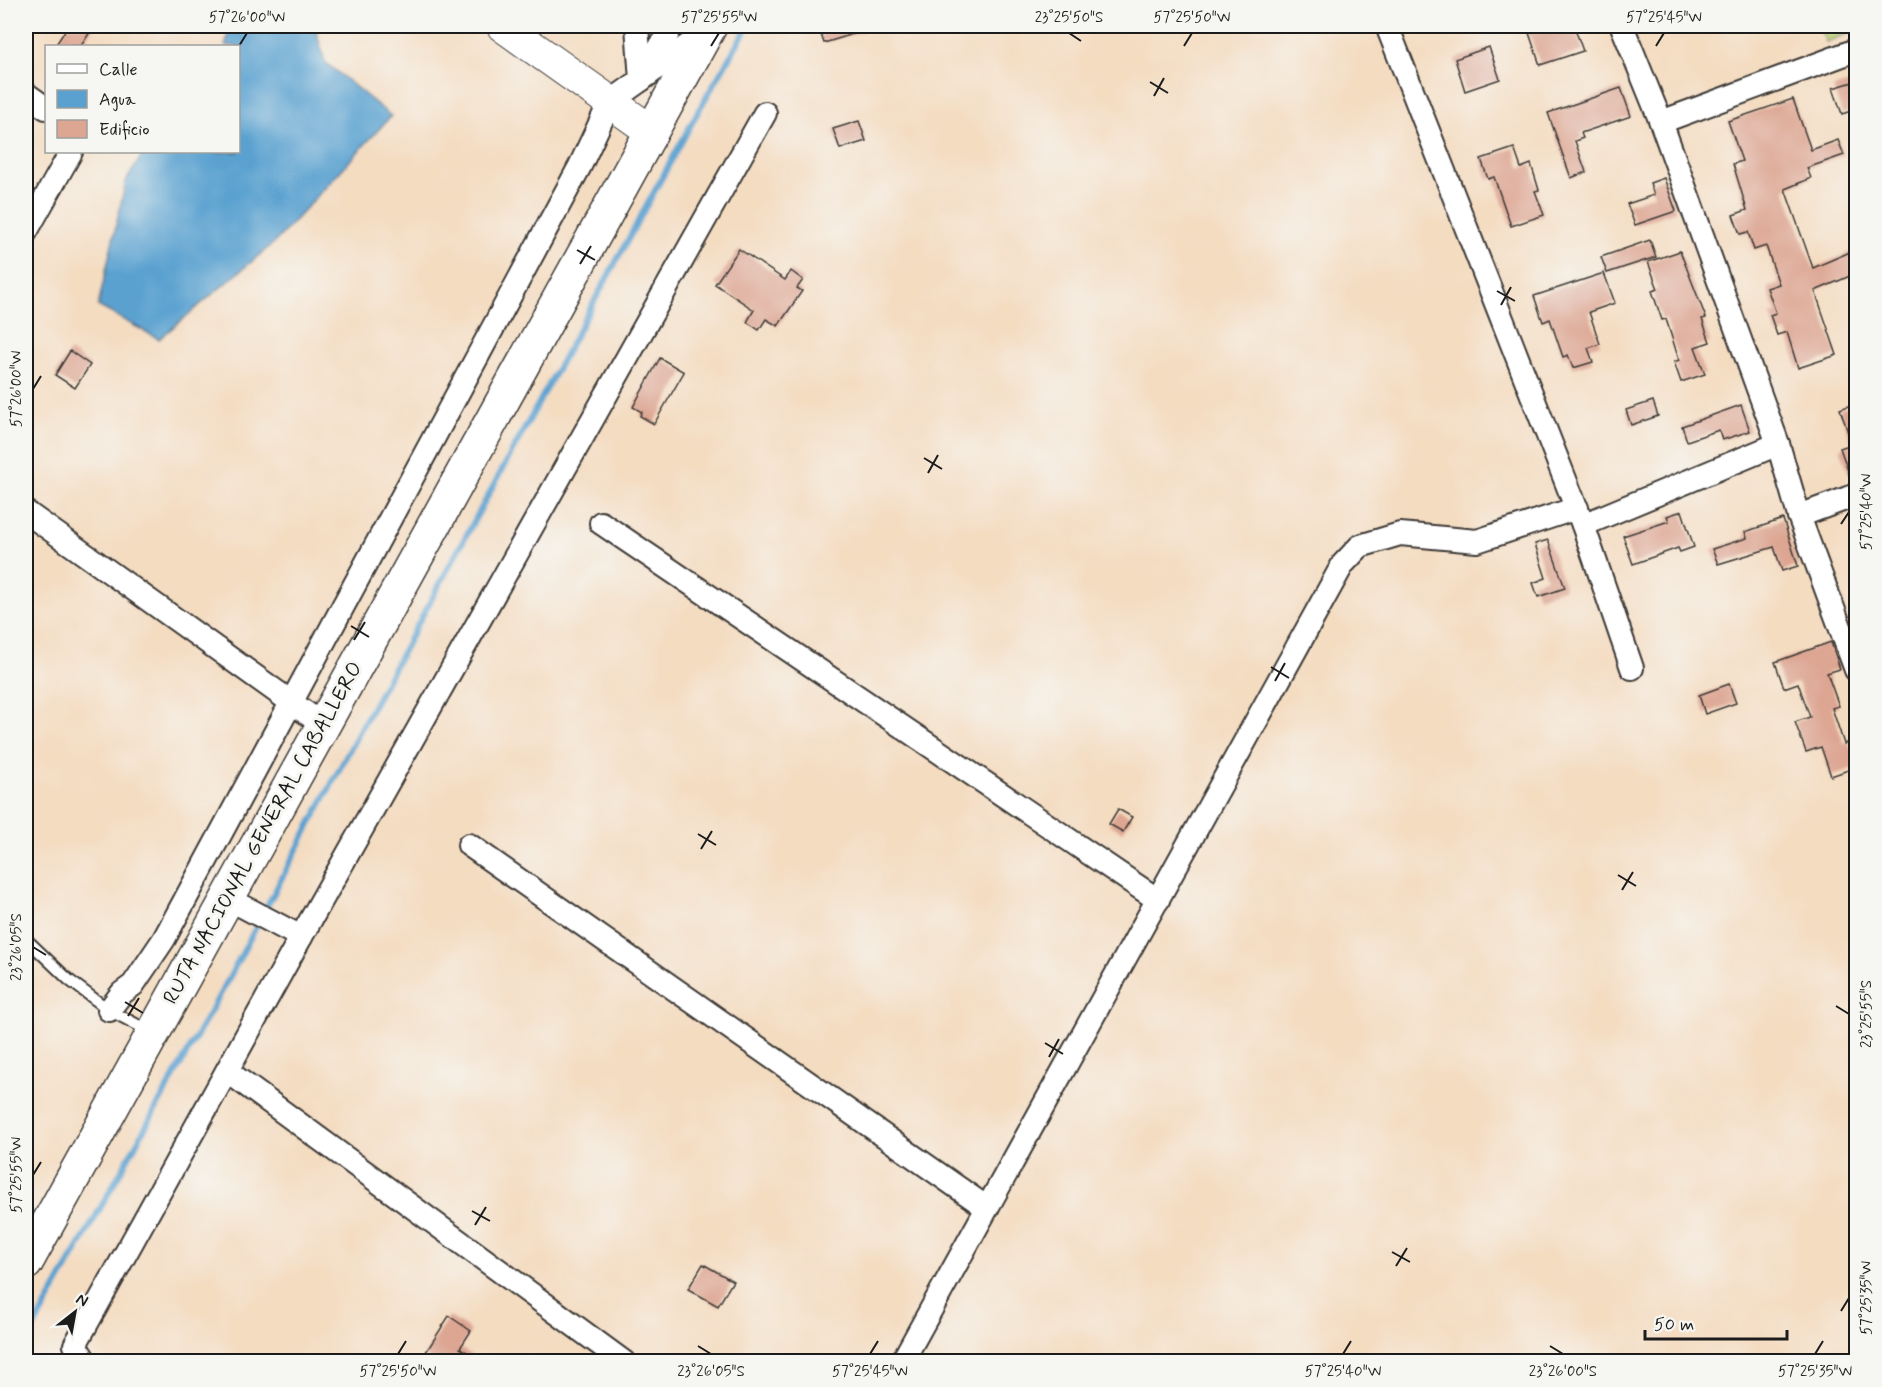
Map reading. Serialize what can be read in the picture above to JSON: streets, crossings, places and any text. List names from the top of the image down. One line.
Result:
{"streets":{"highway":["RUTA NACIONAL GENERAL CABALLERO"]},"legend":["Calle","Agua","Edificio"],"scale_bar":"50 m","north":"top right","coordinates":["57°26'00\"W","57°25'55\"W","23°25'50\"S","57°25'50\"W","57°25'45\"W","57°25'40\"W","23°26'05\"S","23°25'55\"S","57°25'35\"W","23°26'00\"S"]}
